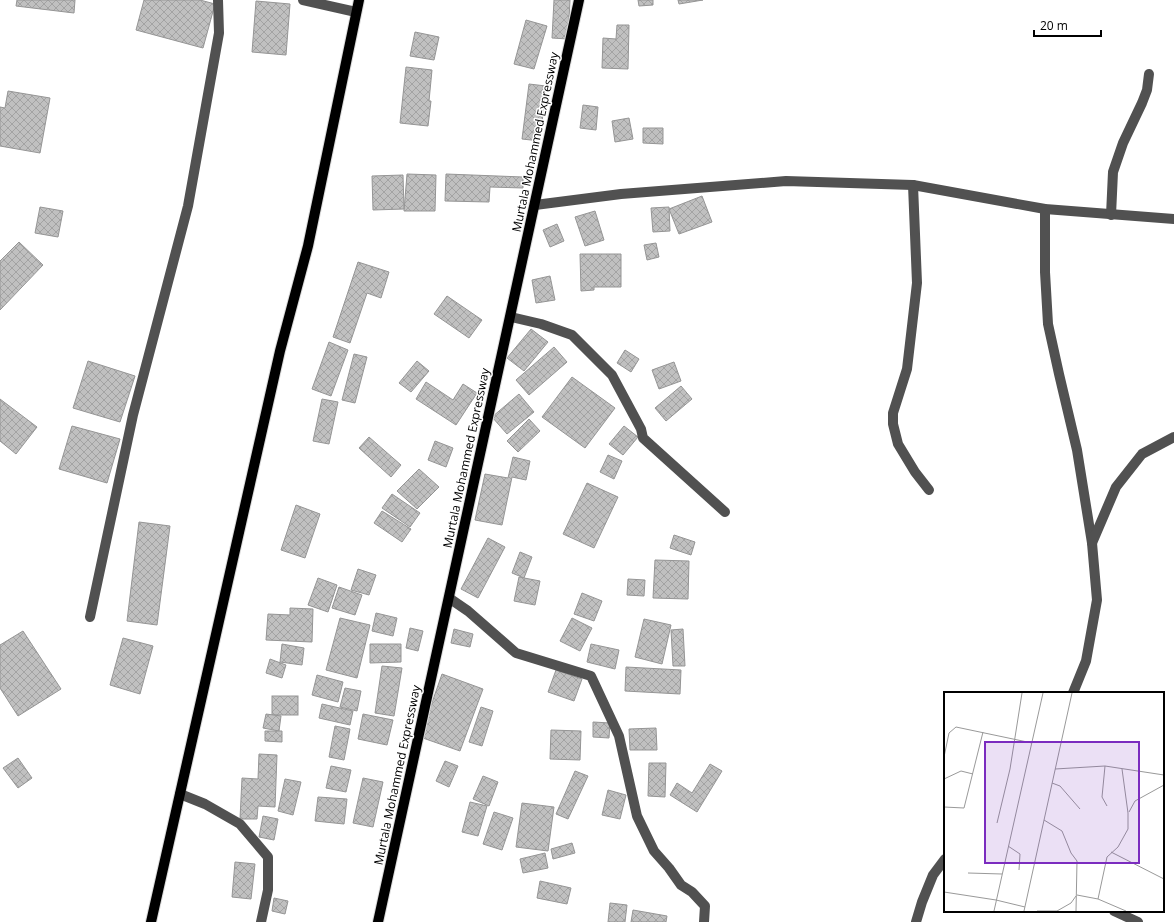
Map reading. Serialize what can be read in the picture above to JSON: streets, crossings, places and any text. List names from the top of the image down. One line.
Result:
{"streets":{"main road":["Murtala Mohammed Expressway"]},"scale_bar":"20 m"}
